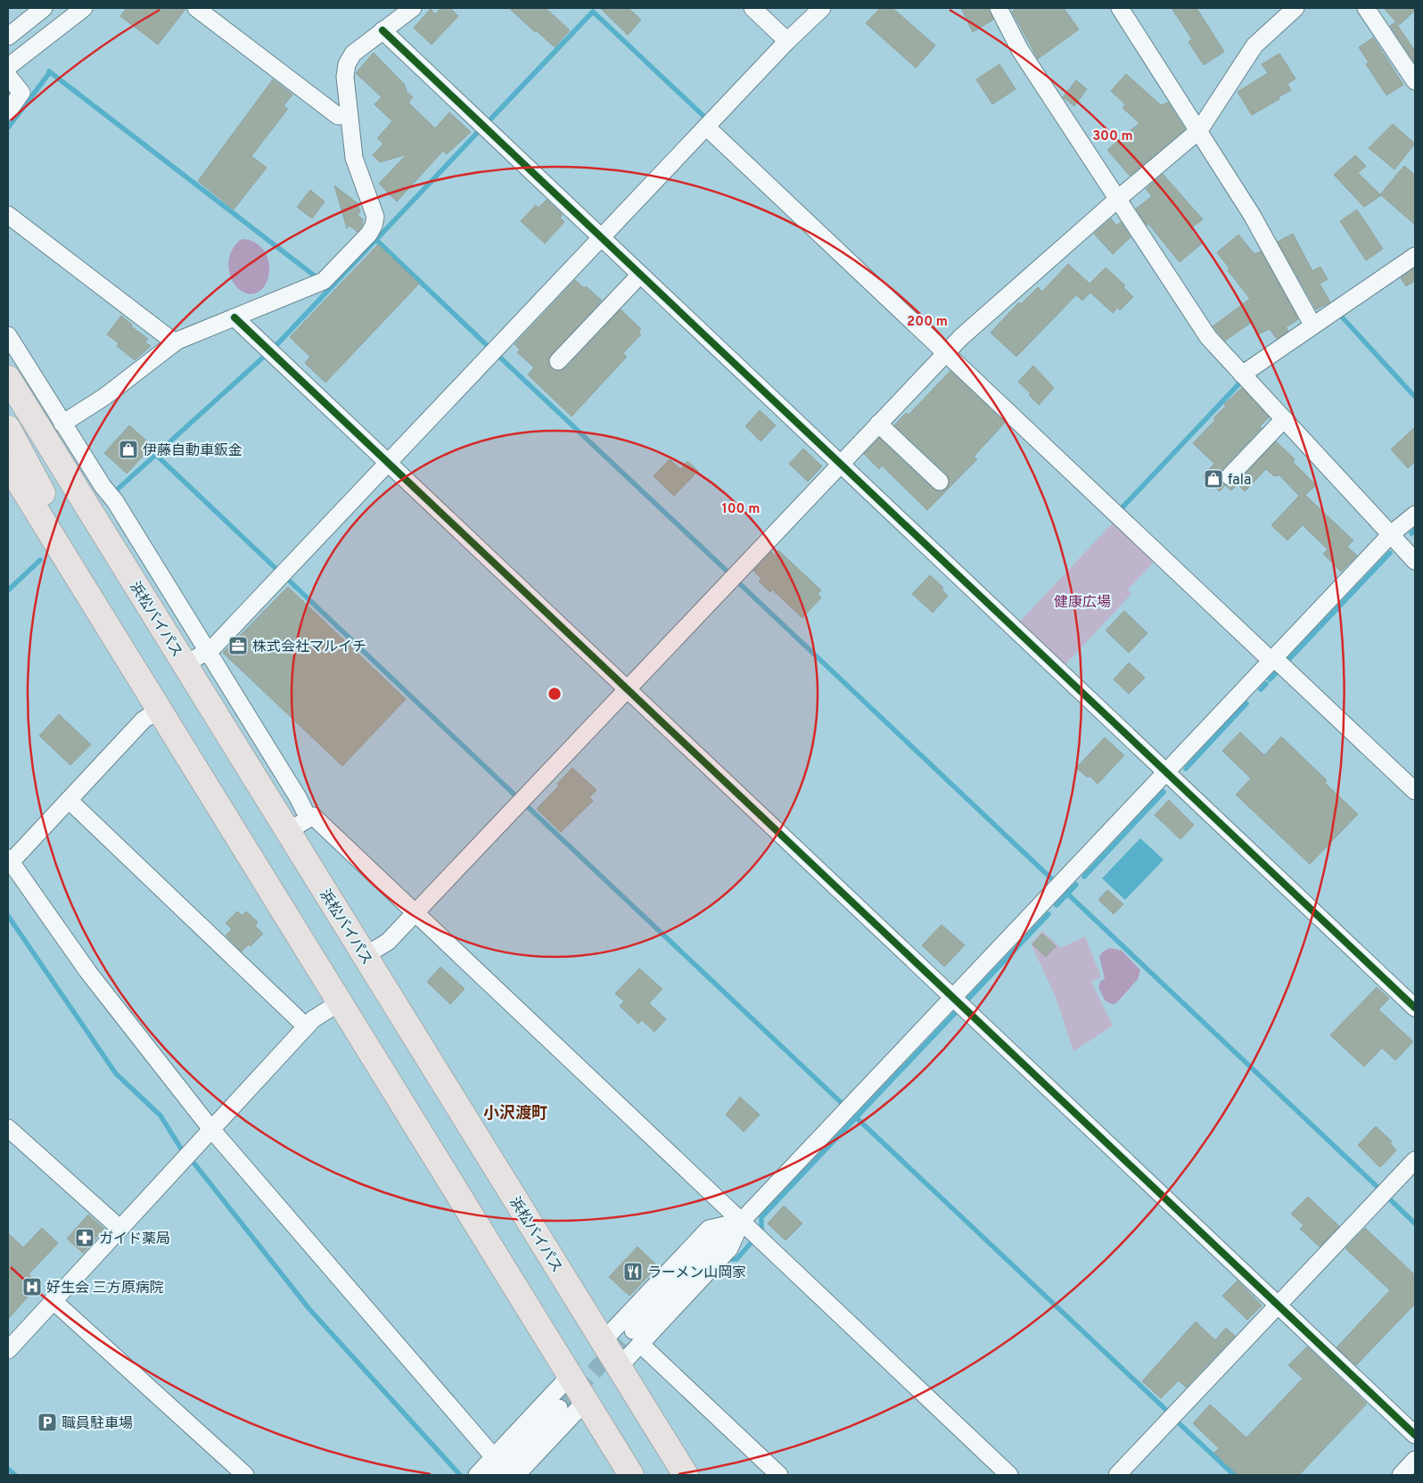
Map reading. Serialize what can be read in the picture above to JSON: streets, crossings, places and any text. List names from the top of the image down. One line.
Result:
{"streets":{"highway":["浜松バイパス"]},"districts":["小沢渡町"],"parks":["健康広場"],"places":{"shop":["伊藤自動車鈑金","fala"],"office":["株式会社マルイチ"],"pharmacy":["ガイド薬局"],"restaurant":["ラーメン山岡家"],"hospital":["好生会 三方原病院"],"parking":["職員駐車場"]},"rings":["300 m","200 m","100 m"]}
